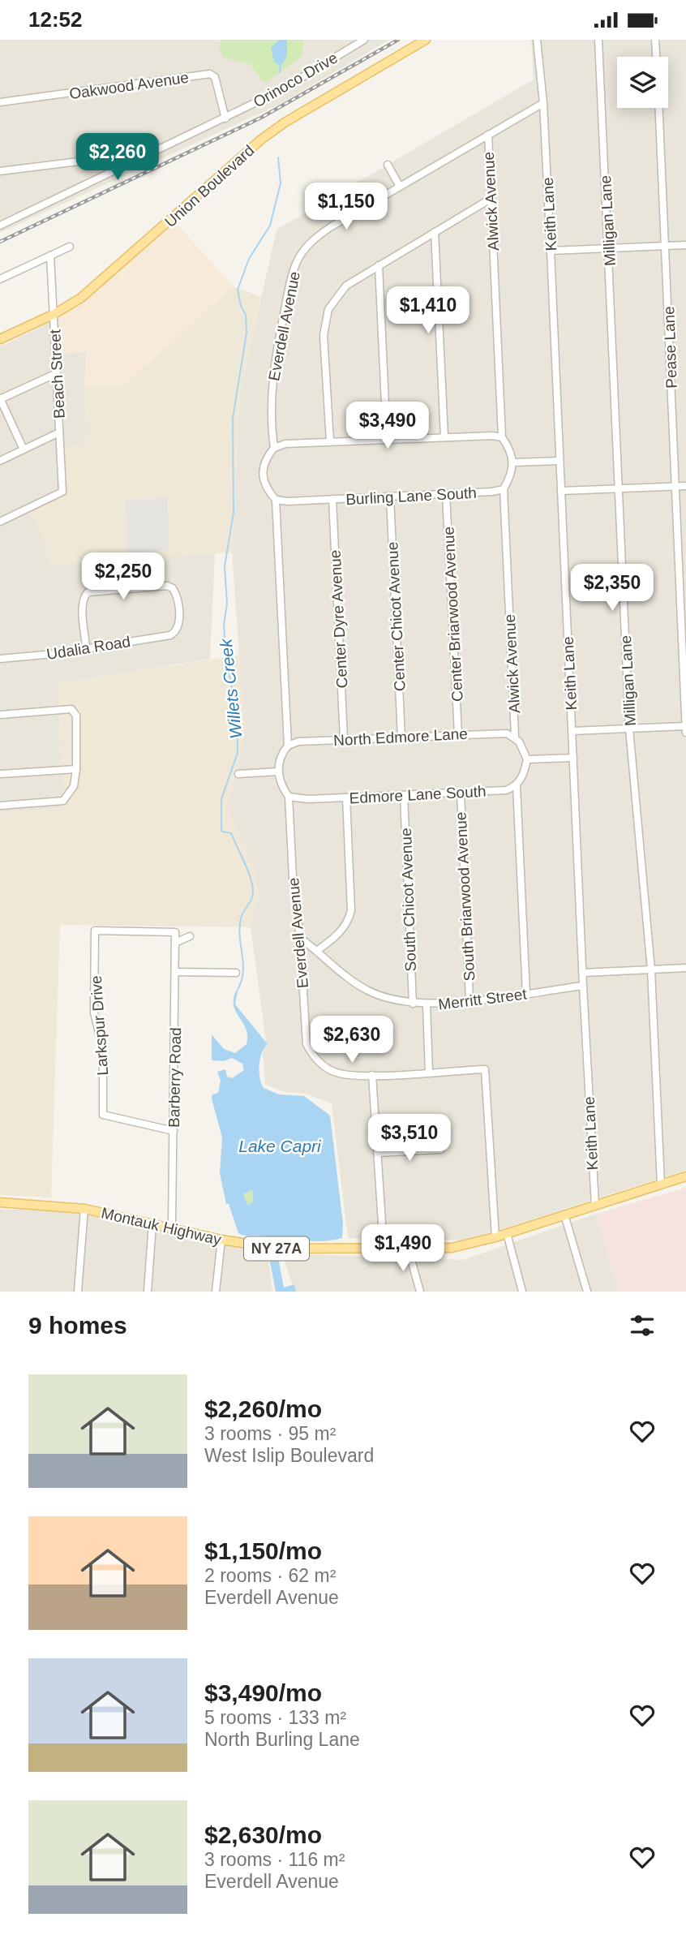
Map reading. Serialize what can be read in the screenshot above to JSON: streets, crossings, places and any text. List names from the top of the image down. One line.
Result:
{"streets":{"main road":["Union Boulevard","Montauk Highway","NY 27A"],"street":["Orinoco Drive","Oakwood Avenue","Alwick Avenue","Keith Lane","Milligan Lane","Everdell Avenue","Pease Lane","Beach Street","Burling Lane South","Center Briarwood Avenue","Center Chicot Avenue","Center Dyre Avenue","Udalia Road","North Edmore Lane","Edmore Lane South","South Briarwood Avenue","South Chicot Avenue","Merritt Street","Larkspur Drive","Barberry Road"]},"crossings":[["Orinoco Drive","Oakwood Avenue"],["Union Boulevard","Beach Street"],["Alwick Avenue","Everdell Avenue"],["Alwick Avenue","Burling Lane South"],["Alwick Avenue","North Edmore Lane"],["Keith Lane","Everdell Avenue"],["Keith Lane","Merritt Street"],["Keith Lane","Montauk Highway"],["Milligan Lane","Montauk Highway"],["Everdell Avenue","Edmore Lane South"],["Everdell Avenue","Merritt Street"],["Everdell Avenue","Montauk Highway"],["Burling Lane South","Center Briarwood Avenue"],["Burling Lane South","Center Chicot Avenue"],["Burling Lane South","Center Dyre Avenue"],["Center Briarwood Avenue","North Edmore Lane"],["Center Chicot Avenue","North Edmore Lane"],["Center Dyre Avenue","North Edmore Lane"],["Edmore Lane South","South Briarwood Avenue"],["Edmore Lane South","South Chicot Avenue"],["South Briarwood Avenue","Merritt Street"],["South Chicot Avenue","Merritt Street"],["Larkspur Drive","Barberry Road"],["Barberry Road","Montauk Highway"]],"water":["Willets Creek","Lake Capri"],"page":{"status":"12:52","price":["$2,260","$1,150","$1,410","$3,490","$2,250","$2,350","$2,630","$3,510","$1,490"],"heading":"9 homes","list":[{"name":"$2,260/mo","note":"3 rooms · 95 m² · West Islip Boulevard"},{"name":"$1,150/mo","note":"2 rooms · 62 m² · Everdell Avenue"},{"name":"$3,490/mo","note":"5 rooms · 133 m² · North Burling Lane"},{"name":"$2,630/mo","note":"3 rooms · 116 m² · Everdell Avenue"}]}}
